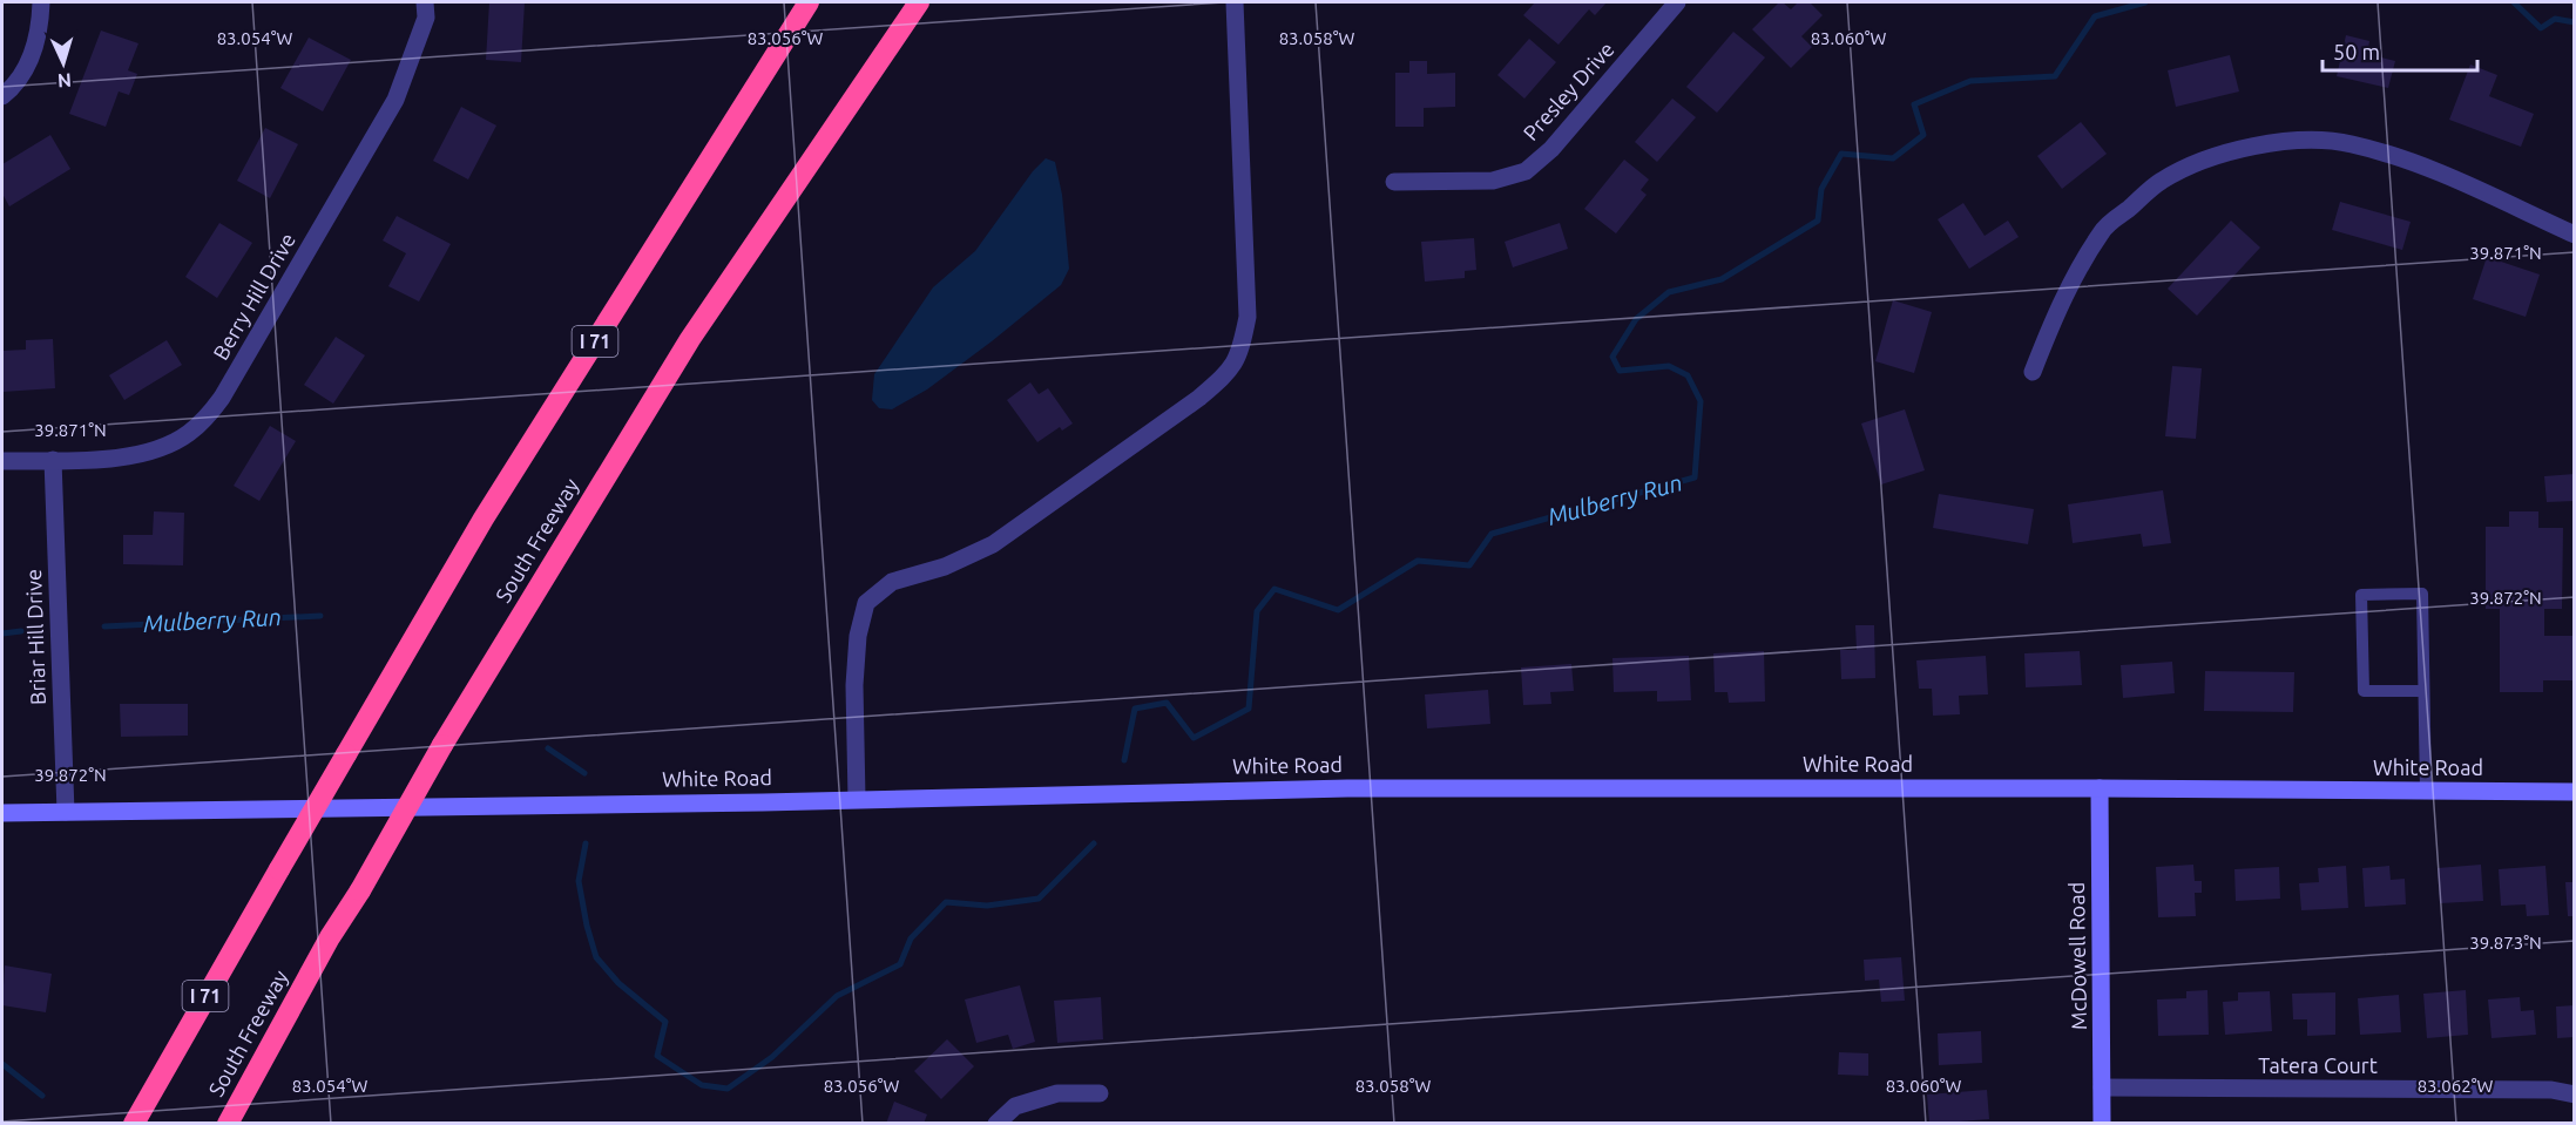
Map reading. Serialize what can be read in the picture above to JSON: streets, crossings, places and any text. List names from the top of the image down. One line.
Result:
{"streets":{"highway":["I 71","South Freeway"],"street":["Presley Drive","Berry Hill Drive","Briar Hill Drive","White Road","McDowell Road","Tatera Court"]},"crossings":[["Berry Hill Drive","Briar Hill Drive"],["Briar Hill Drive","White Road"],["White Road","McDowell Road"],["McDowell Road","Tatera Court"]],"water":["Mulberry Run"],"scale_bar":"50 m","north":"bottom","coordinates":["83.054°W","83.056°W","83.058°W","83.060°W","39.871°N","39.872°N","39.873°N","83.062°W"]}
